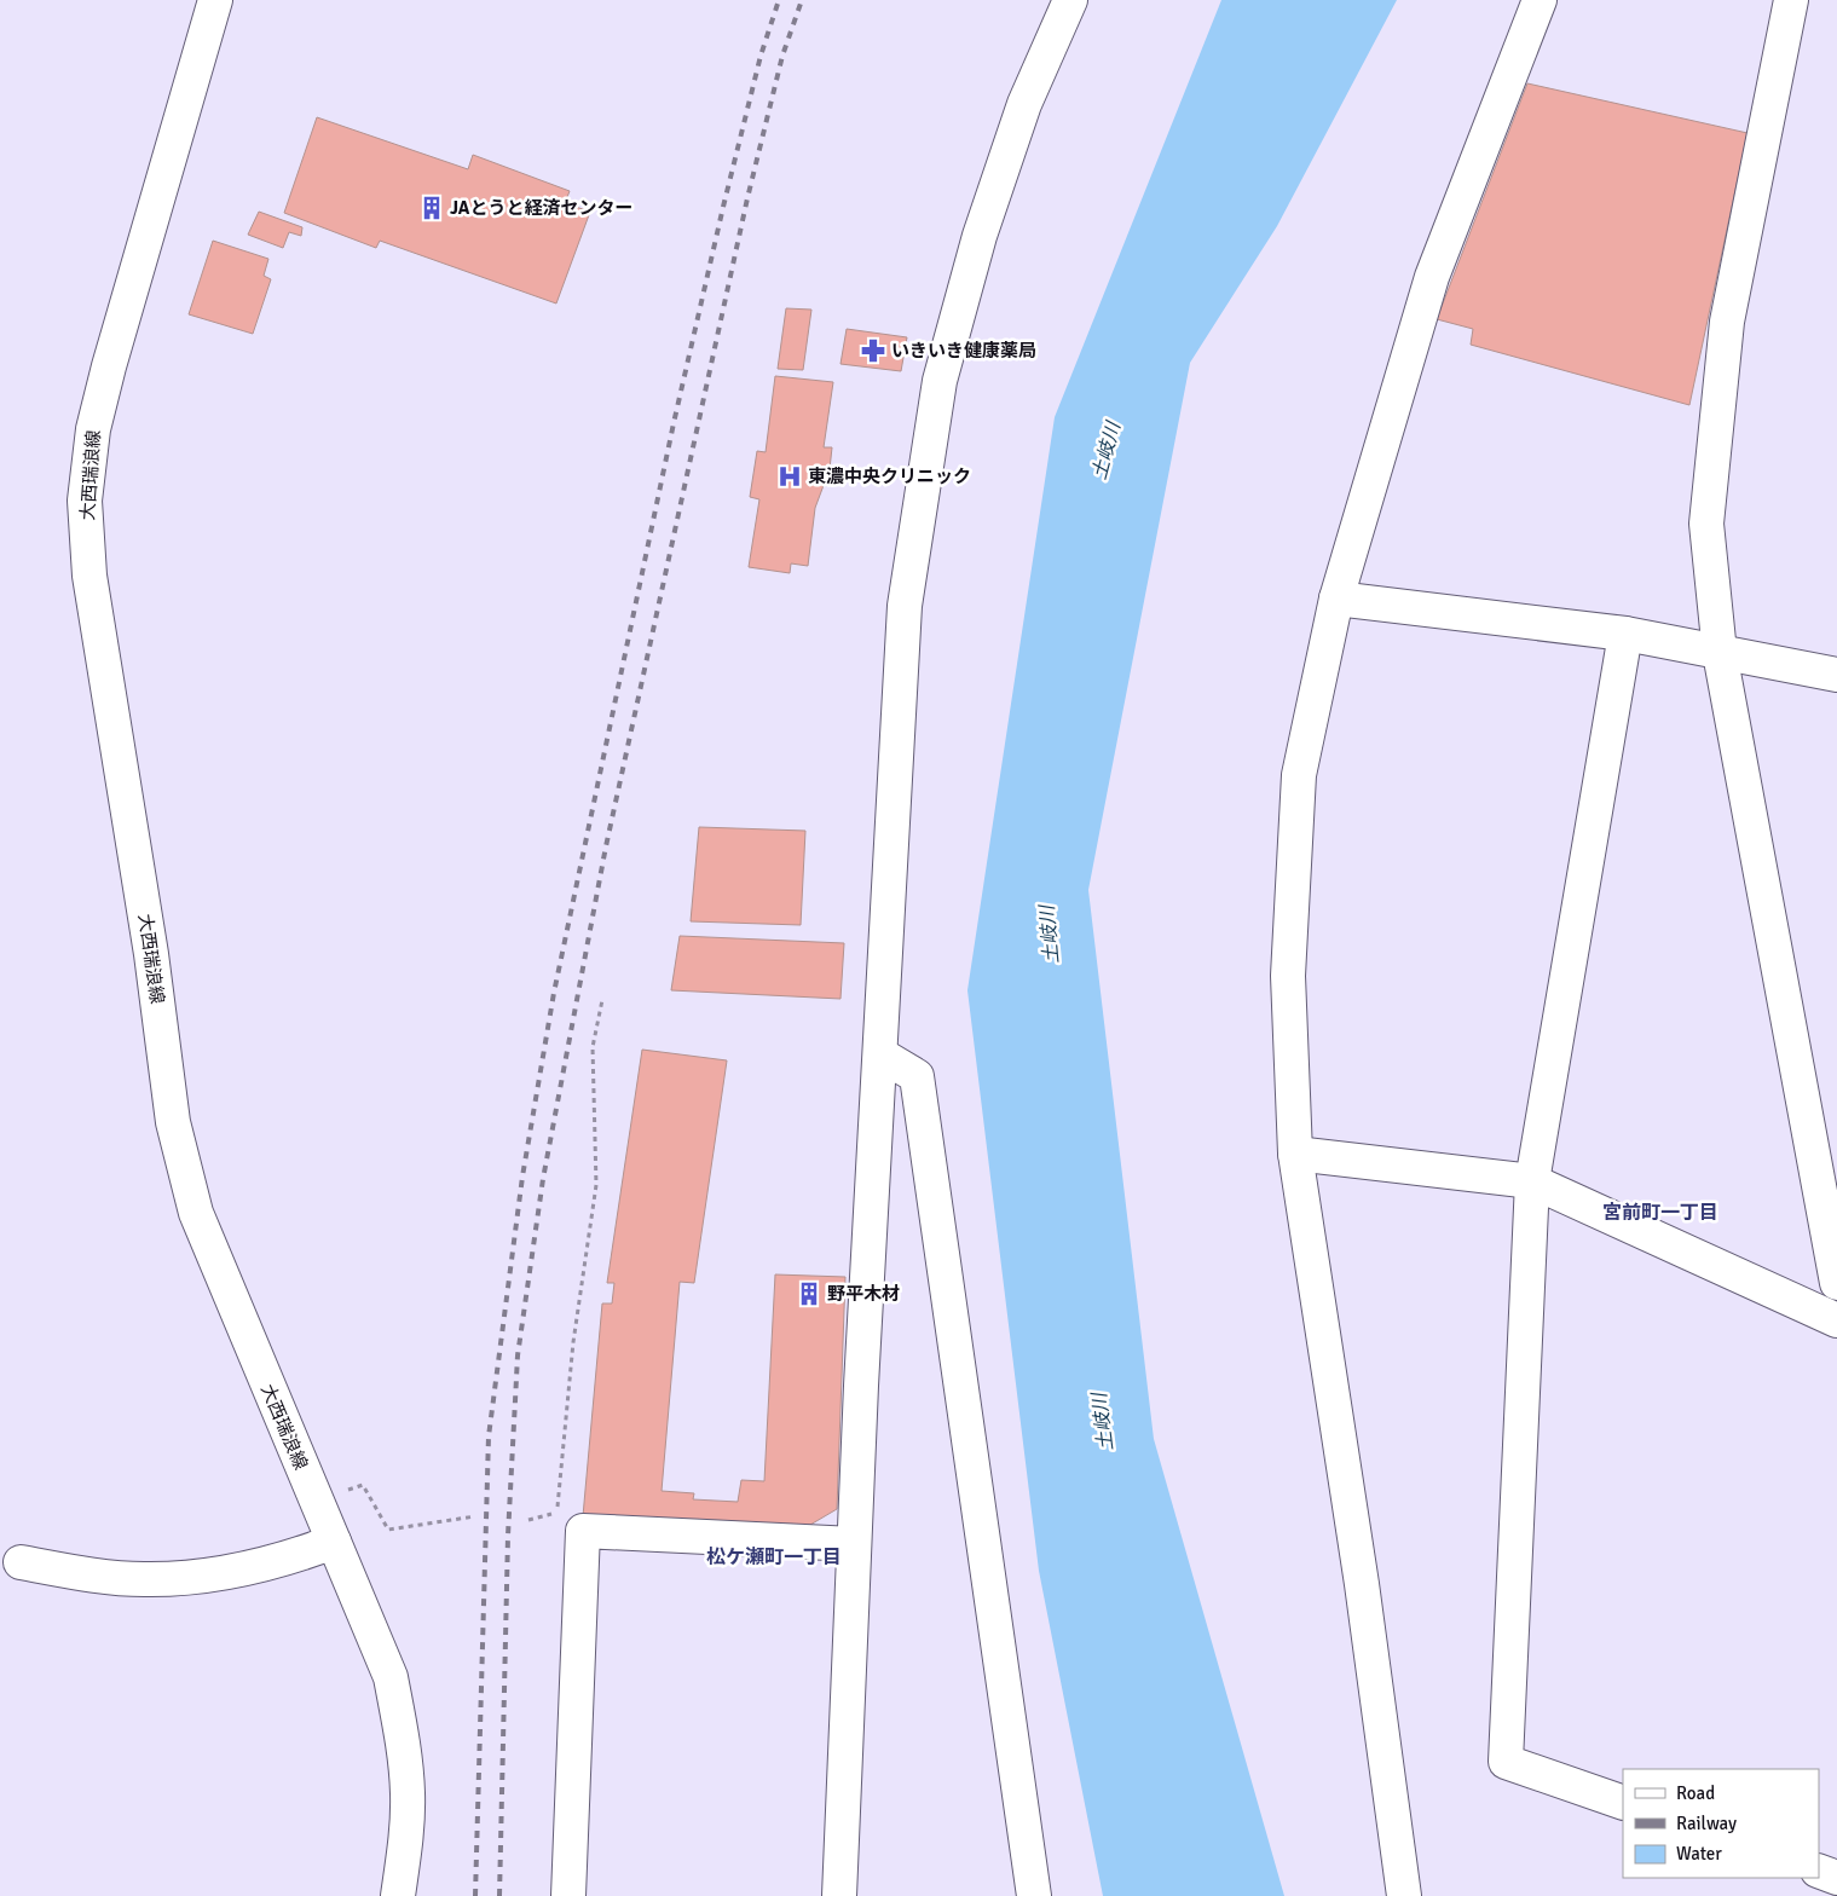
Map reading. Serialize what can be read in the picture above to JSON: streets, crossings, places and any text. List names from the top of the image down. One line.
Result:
{"streets":{"street":["大西瑞浪線"]},"districts":["宮前町一丁目","松ケ瀬町一丁目"],"water":["土岐川"],"places":{"building":["JAとうと経済センター","野平木材"],"pharmacy":["いきいき健康薬局"],"hospital":["東濃中央クリニック"]},"legend":["Road","Railway","Water"]}
